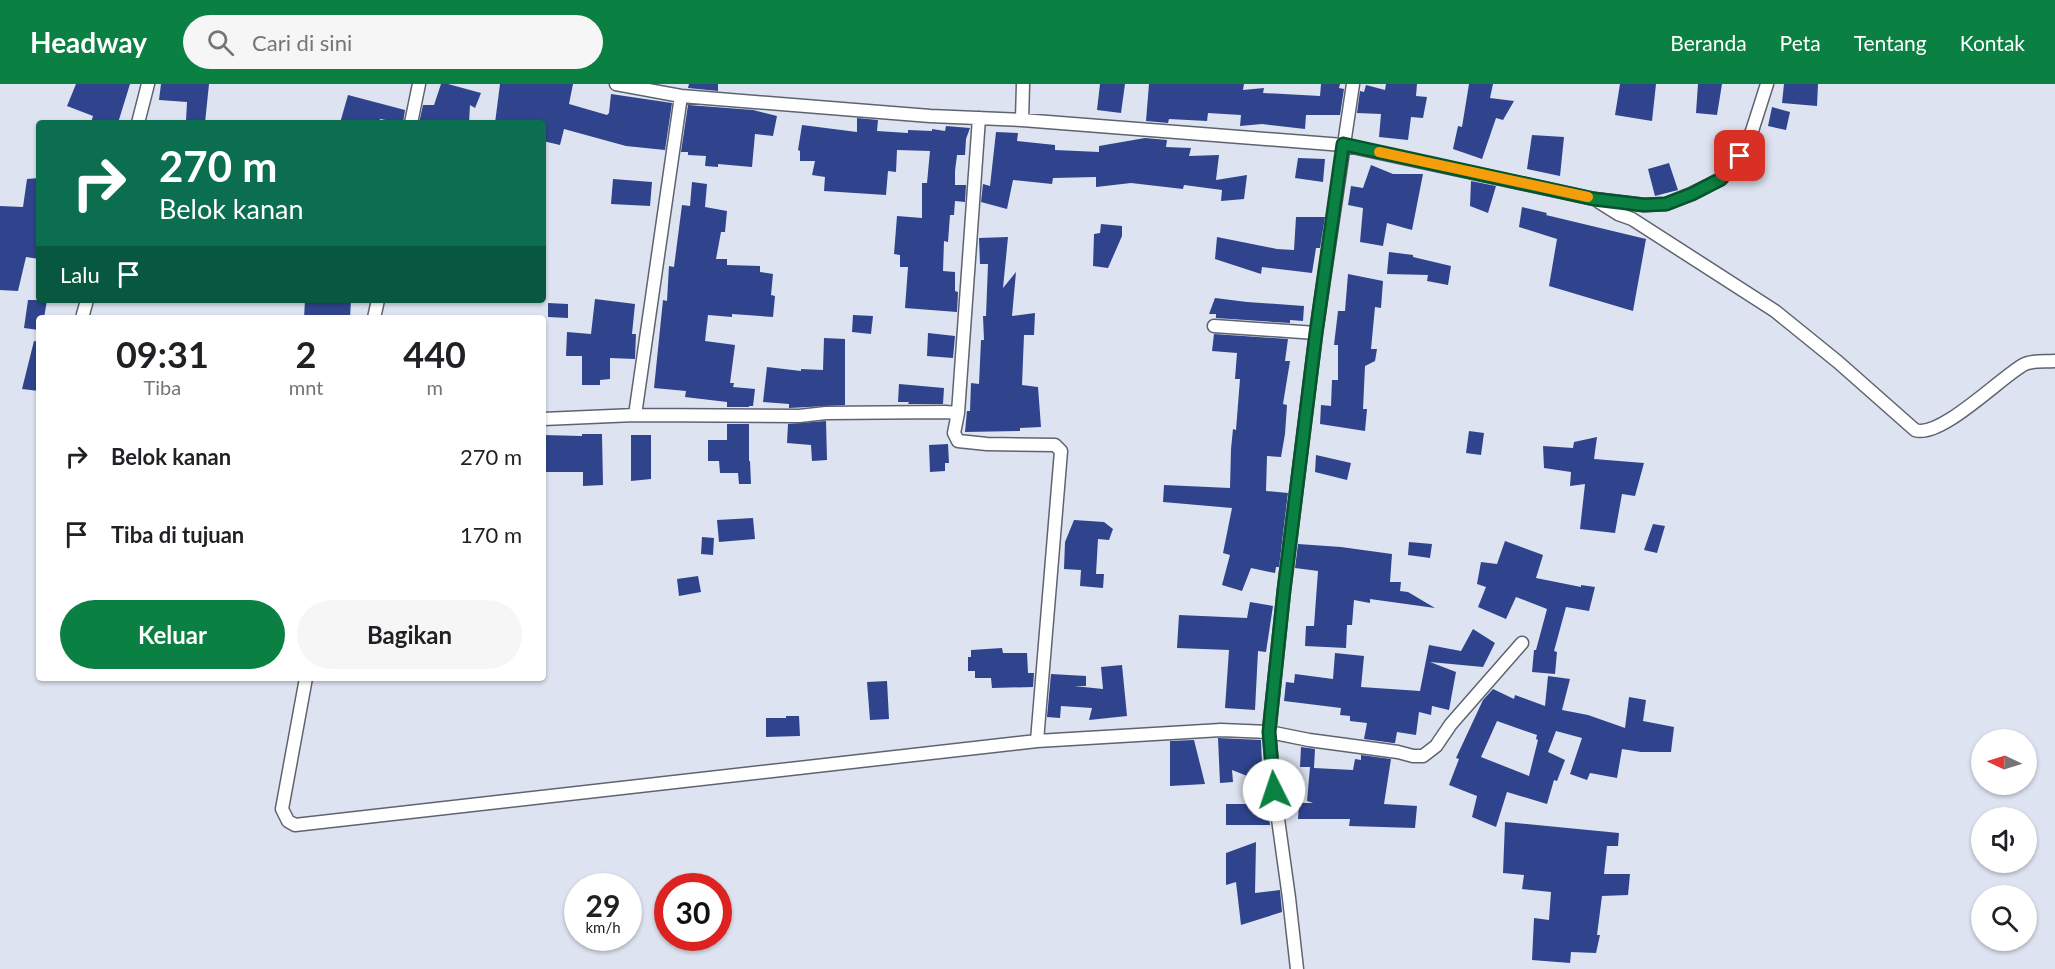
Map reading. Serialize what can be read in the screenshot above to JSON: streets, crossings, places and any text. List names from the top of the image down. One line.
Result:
{"north":"left","page":{"header":"Headway","search":"Cari di sini","nav":["Beranda","Peta","Tentang","Kontak"],"turn":["270 m","Belok kanan"],"then":"Lalu","eta":["09:31","Tiba","2","mnt","440","m"],"list":[{"name":"Belok kanan","value":"270 m"},{"name":"Tiba di tujuan","value":"170 m"}],"buttons":["Keluar","Bagikan"],"speed":"29 km/h","limit":"30"}}
